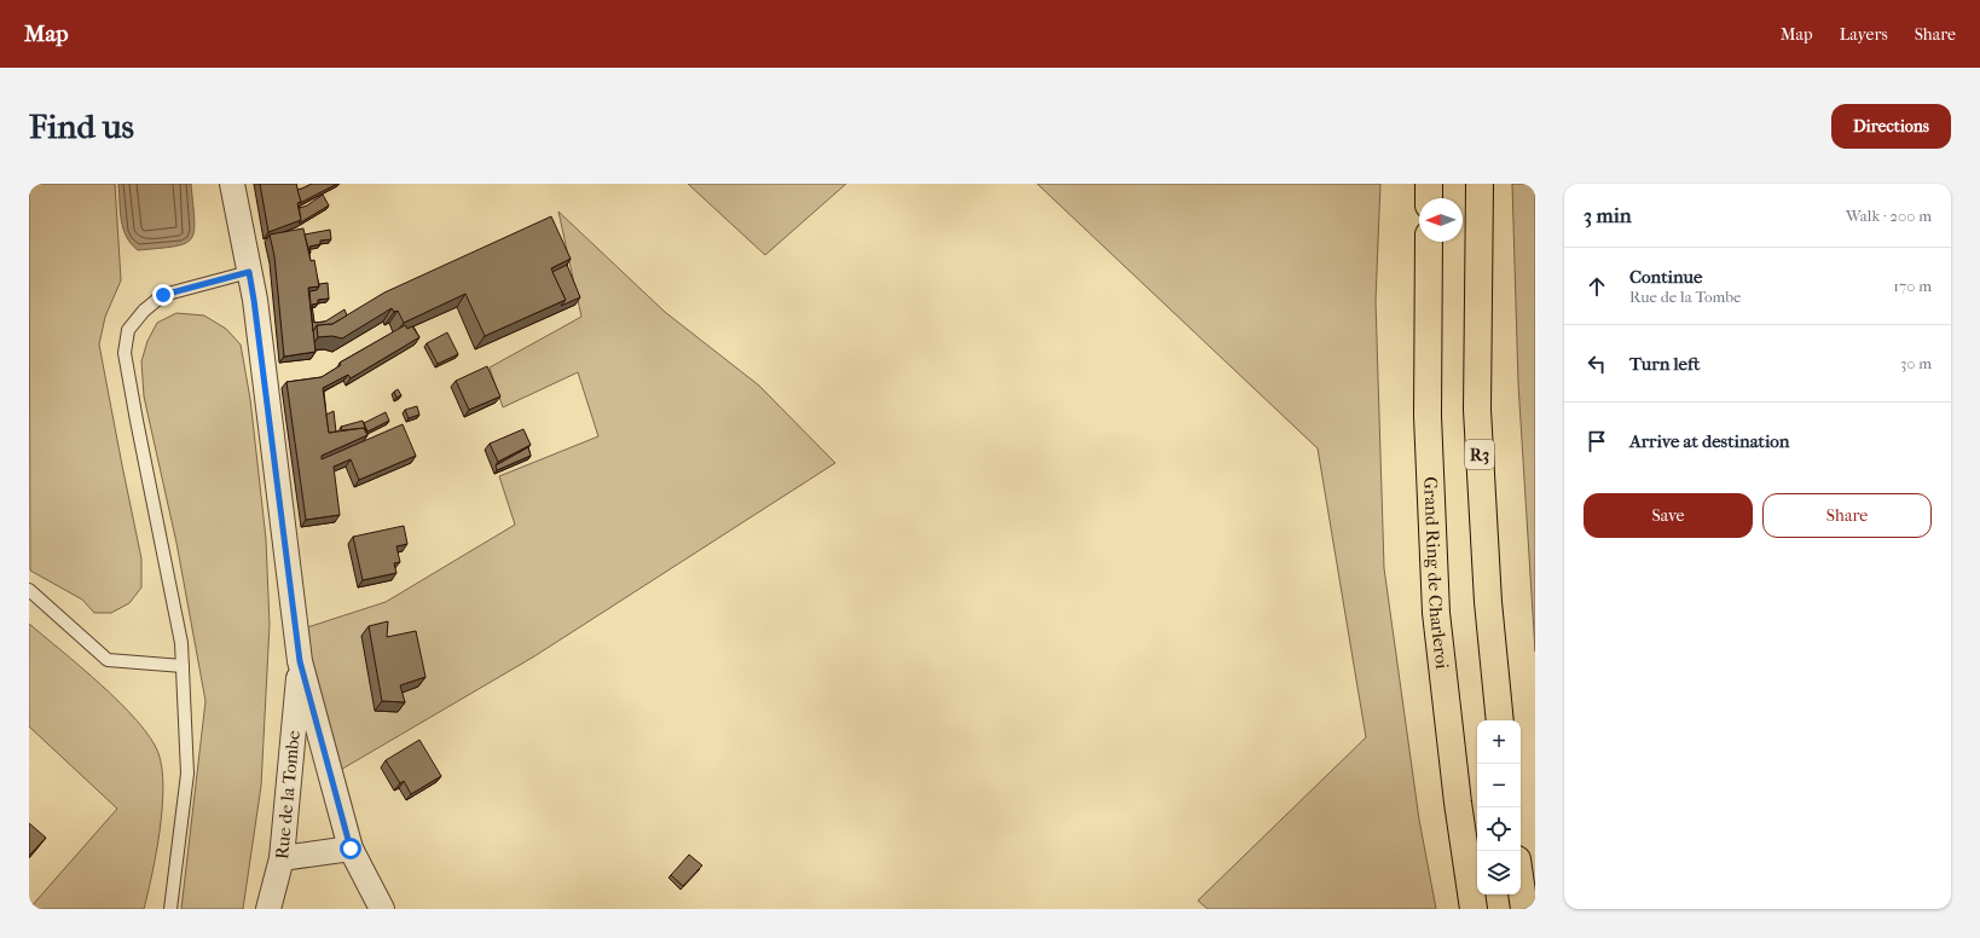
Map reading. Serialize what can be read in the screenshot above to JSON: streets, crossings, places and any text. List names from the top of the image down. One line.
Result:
{"streets":{"highway":["R3","Grand Ring de Charleroi"],"street":["Rue de la Tombe"]},"north":"left","page":{"header":"Map","nav":["Map","Layers","Share"],"buttons":["Directions",["Save","Share"]],"title":"Find us","heading":["3 min","Walk · 200 m"],"list":[["Continue","Rue de la Tombe","170 m"],["Turn left","30 m"],"Arrive at destination"],"map_buttons":["+","−"]}}
